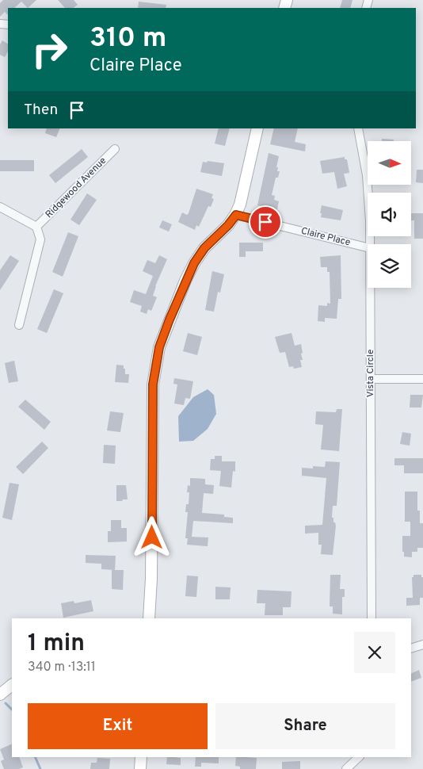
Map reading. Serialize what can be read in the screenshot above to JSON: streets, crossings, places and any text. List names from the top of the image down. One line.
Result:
{"streets":{"street":["Ridgewood Avenue","Claire Place","Vista Circle"]},"north":"right","page":{"turn":["310 m","Claire Place"],"then":"Then","heading":["1 min","340 m · 13:11"],"buttons":["Exit","Share"]}}
